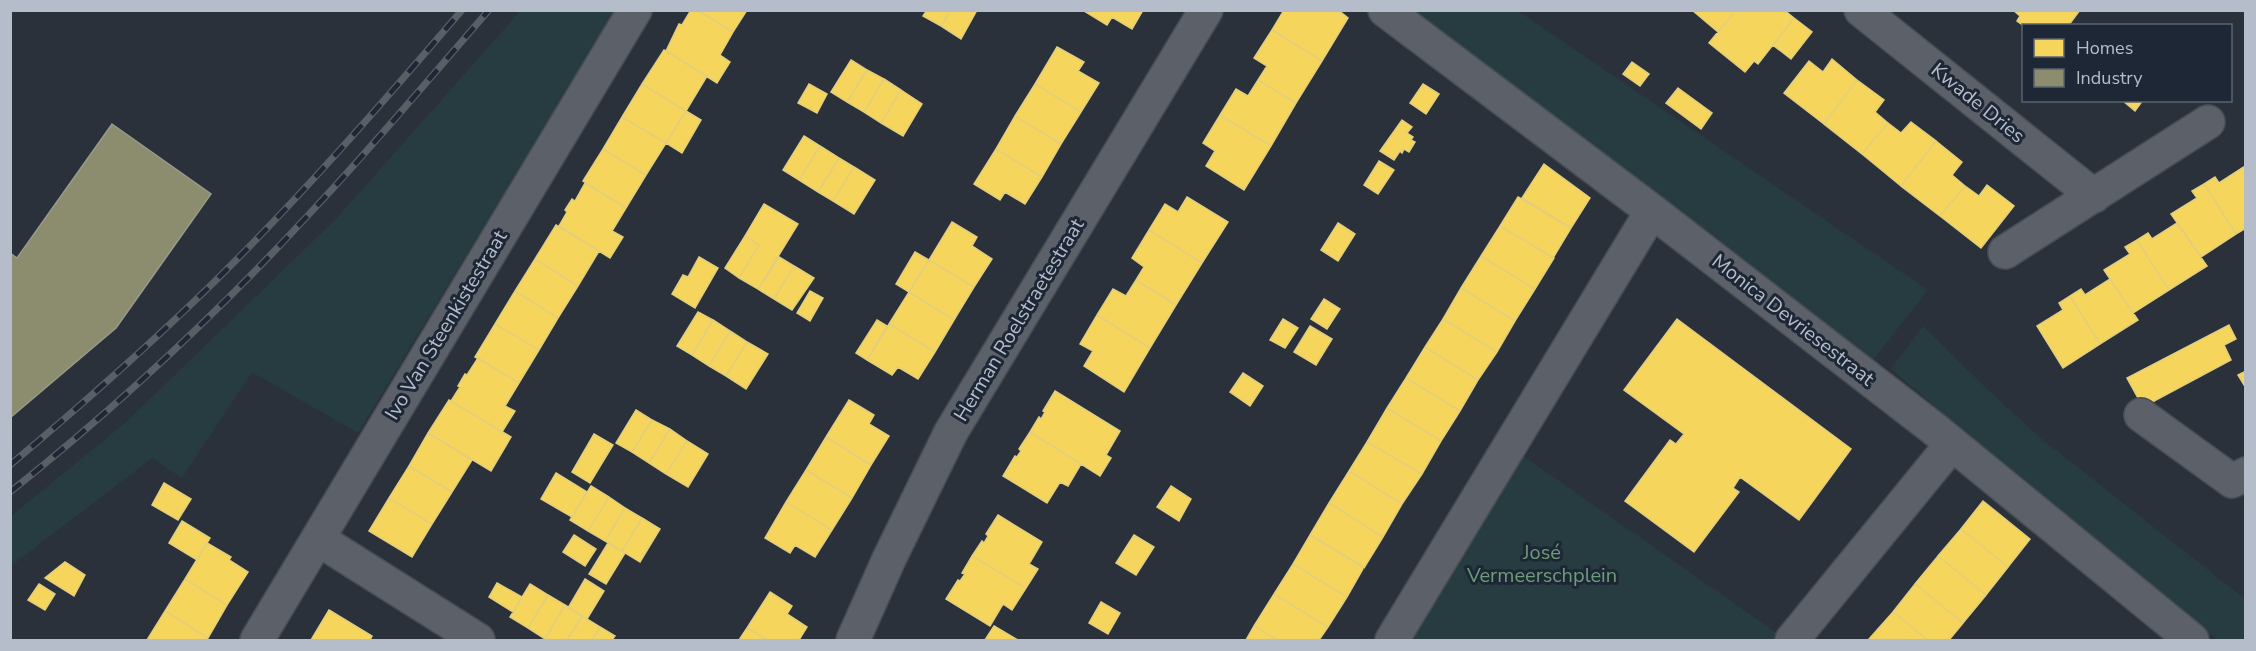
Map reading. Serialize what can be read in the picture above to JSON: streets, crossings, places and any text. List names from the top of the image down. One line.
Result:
{"streets":{"street":["Kwade Dries","Herman Roelstraetestraat","Monica Devriesestraat","Ivo Van Steenkistestraat"]},"parks":["José Vermeerschplein"],"legend":["Homes","Industry"]}
